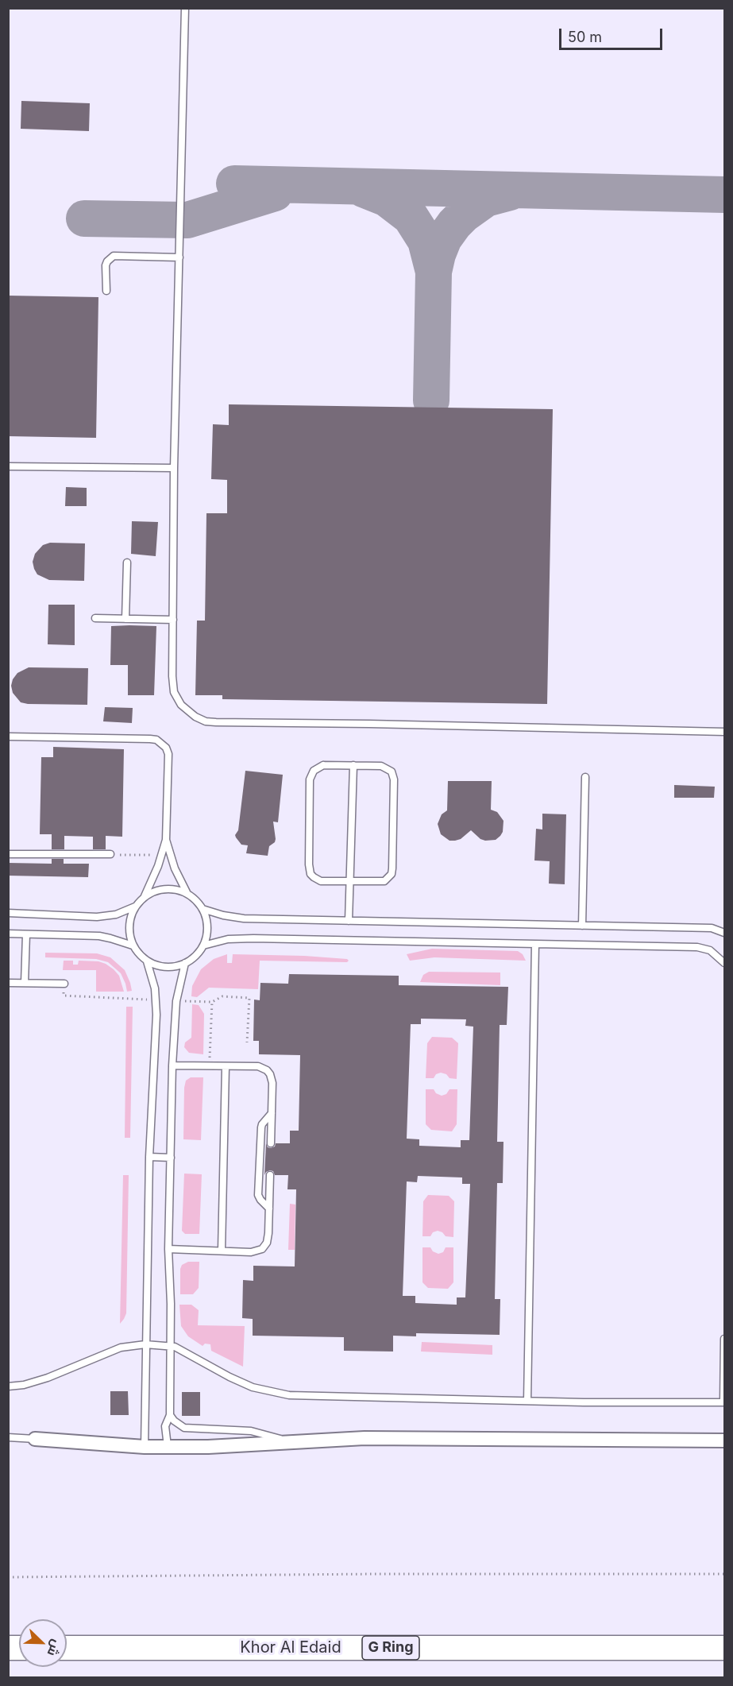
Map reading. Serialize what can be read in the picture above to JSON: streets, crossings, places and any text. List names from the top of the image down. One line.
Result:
{"streets":{"highway":["Khor Al Edaid","G Ring"]},"scale_bar":"50 m","north":"bottom right"}
